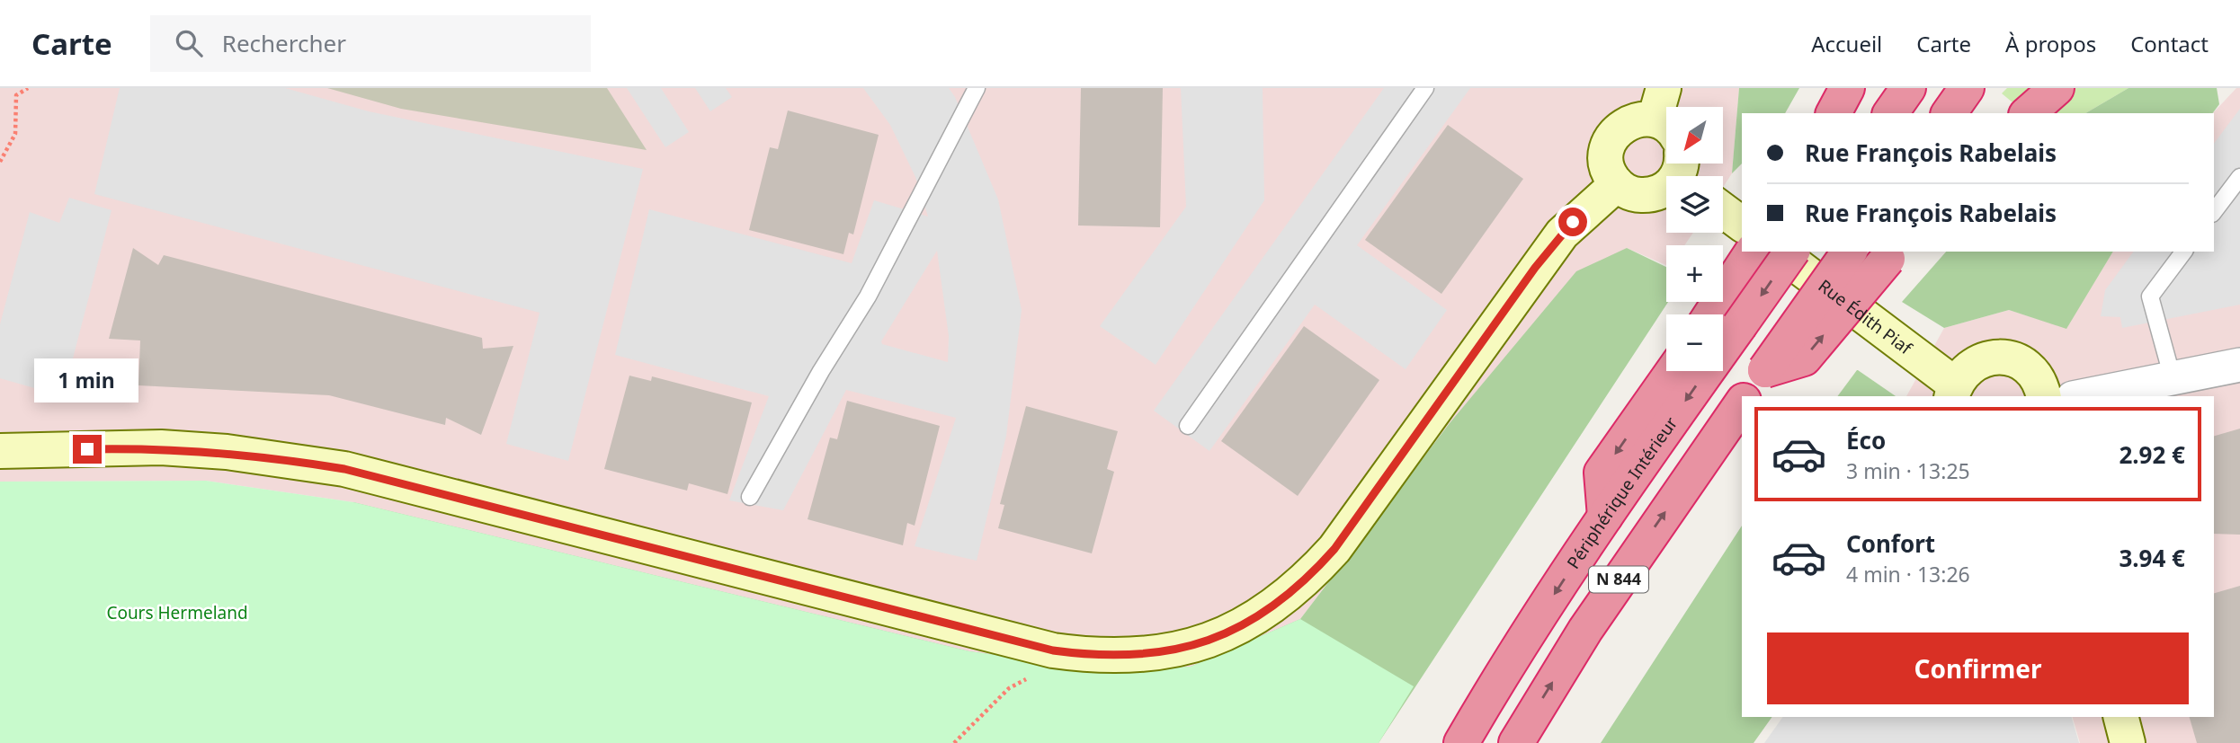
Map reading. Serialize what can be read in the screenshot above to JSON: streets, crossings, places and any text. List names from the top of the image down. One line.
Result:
{"streets":{"highway":["Périphérique Intérieur","N 844"],"street":["Rue Édith Piaf"]},"parks":["Cours Hermeland"],"north":"bottom left","page":{"header":"Carte","search":"Rechercher","nav":["Accueil","Carte","À propos","Contact"],"map_buttons":["+","−"],"banner":["Rue François Rabelais","Rue François Rabelais"],"bubble":"1 min","list":[{"name":"Éco","note":"3 min · 13:25","value":"2.92 €"},{"name":"Confort","note":"4 min · 13:26","value":"3.94 €"}],"buttons":"Confirmer"}}
